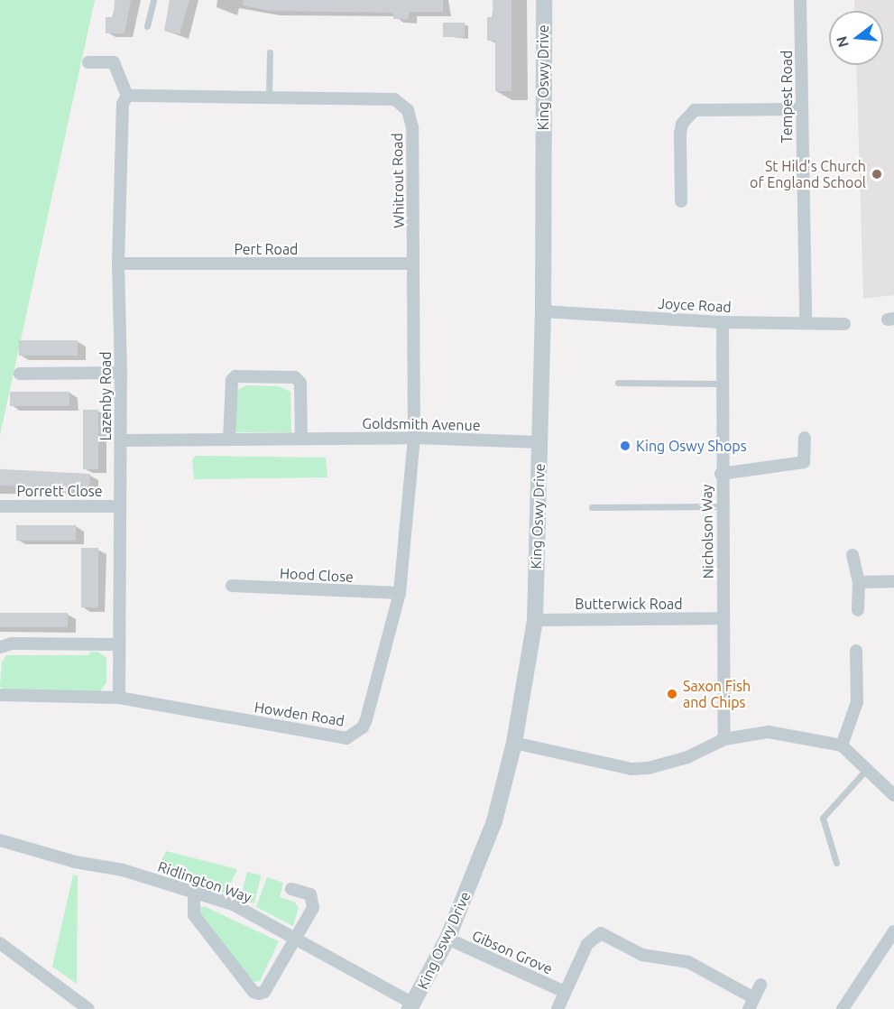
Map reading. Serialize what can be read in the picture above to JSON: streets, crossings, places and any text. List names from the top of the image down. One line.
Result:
{"streets":{"street":["King Oswy Drive","Tempest Road","Whitrout Road","Pert Road","Joyce Road","Lazenby Road","Goldsmith Avenue","Porrett Close","Nicholson Way","Hood Close","Butterwick Road","Howden Road","Ridlington Way","Gibson Grove"]},"crossings":[["King Oswy Drive","Joyce Road"],["King Oswy Drive","Goldsmith Avenue"],["King Oswy Drive","Butterwick Road"],["King Oswy Drive","Ridlington Way"],["King Oswy Drive","Gibson Grove"],["Tempest Road","Joyce Road"],["Whitrout Road","Pert Road"],["Whitrout Road","Lazenby Road"],["Whitrout Road","Goldsmith Avenue"],["Whitrout Road","Howden Road"],["Pert Road","Lazenby Road"],["Joyce Road","Nicholson Way"],["Lazenby Road","Goldsmith Avenue"],["Lazenby Road","Porrett Close"],["Lazenby Road","Howden Road"],["Goldsmith Avenue","Howden Road"],["Nicholson Way","Butterwick Road"],["Hood Close","Howden Road"]],"places":["St Hild's Church of England School","King Oswy Shops","Saxon Fish and Chips"],"north":"left"}
